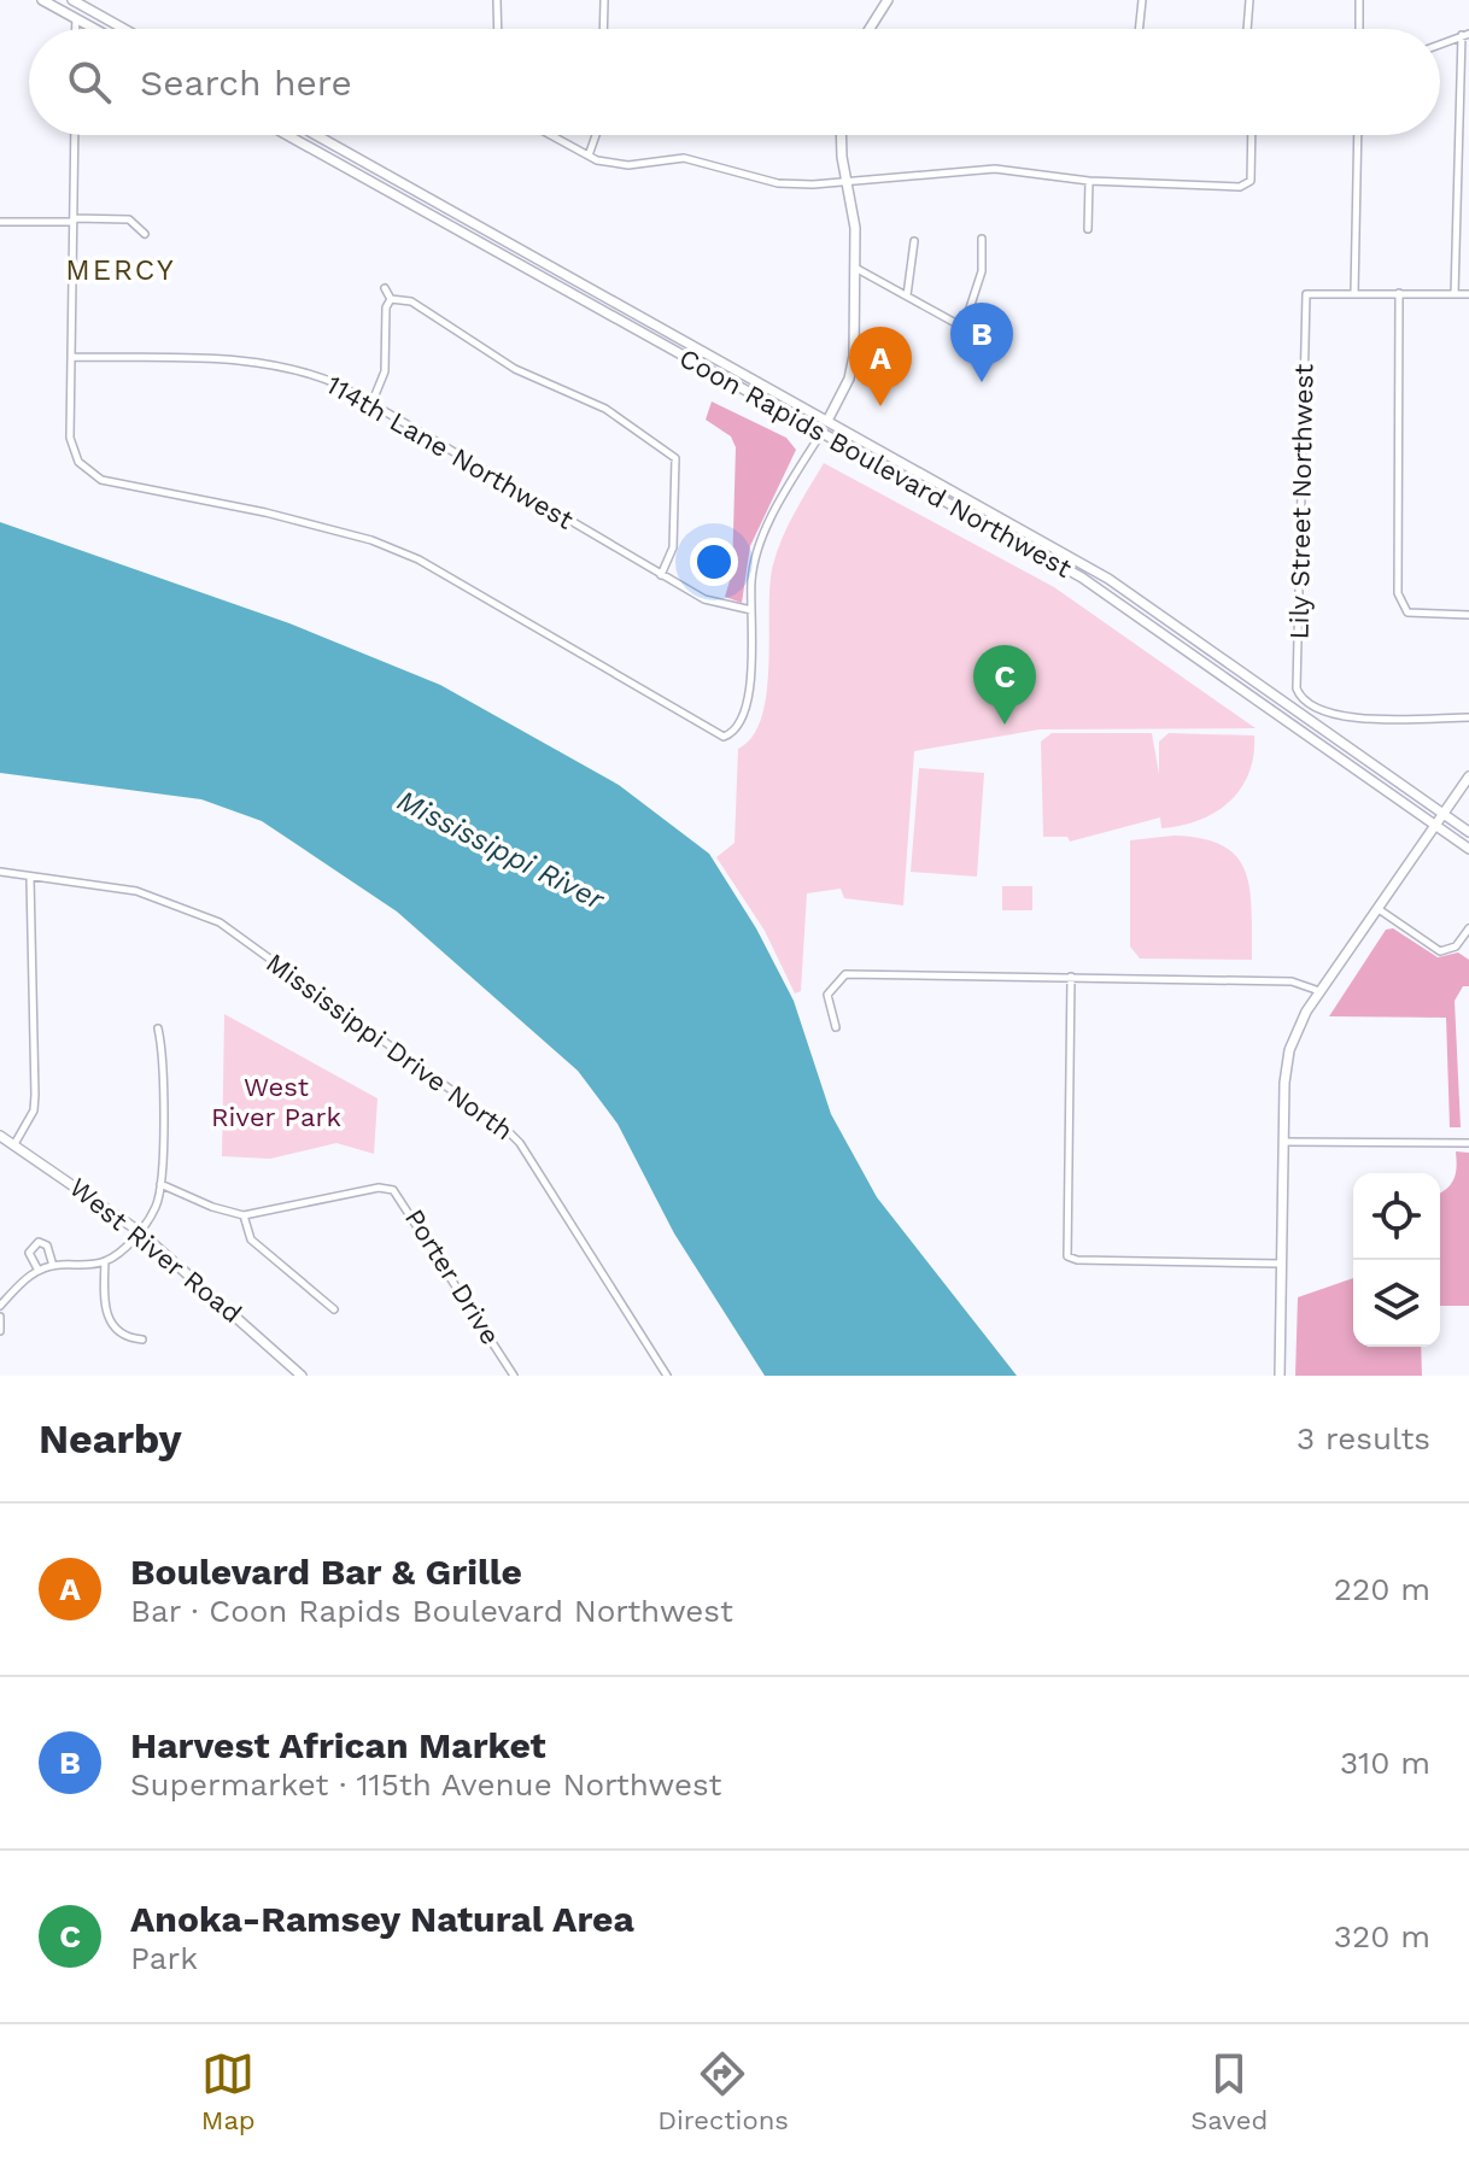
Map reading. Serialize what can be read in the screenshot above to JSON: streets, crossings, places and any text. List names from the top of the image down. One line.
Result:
{"streets":{"main road":["Coon Rapids Boulevard Northwest","West River Road"],"street":["114th Lane Northwest","Lily Street Northwest","Mississippi Drive North","Porter Drive"]},"districts":["MERCY"],"water":["Mississippi River"],"parks":["West River Park"],"page":{"search":"Search here","pins":["B","A","C"],"heading":["Nearby","3 results"],"list":[{"mark":"A","name":"Boulevard Bar & Grille","note":"Bar · Coon Rapids Boulevard Northwest","value":"220 m"},{"mark":"B","name":"Harvest African Market","note":"Supermarket · 115th Avenue Northwest","value":"310 m"},{"mark":"C","name":"Anoka-Ramsey Natural Area","note":"Park","value":"320 m"}],"nav":["Map","Directions","Saved"]}}
